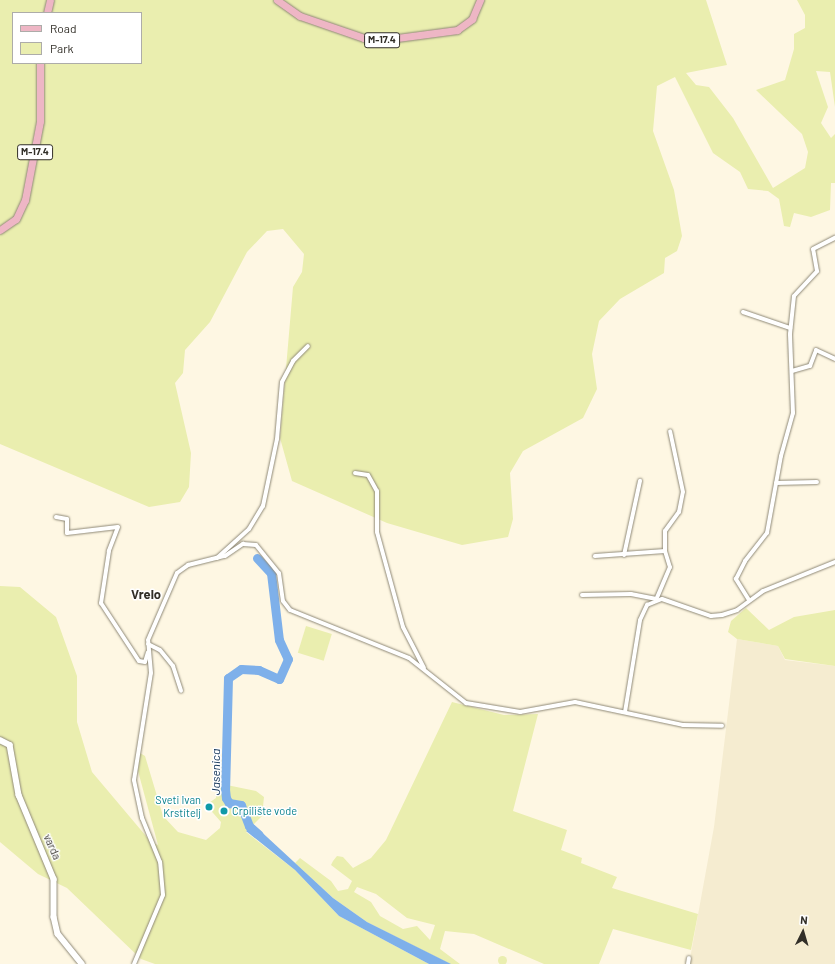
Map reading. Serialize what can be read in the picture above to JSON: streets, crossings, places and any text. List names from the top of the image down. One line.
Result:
{"streets":{"main road":["M-17.4"],"street":["varda"]},"districts":["Vrelo"],"water":["Jasenica"],"places":["Sveti Ivan Krstitelj","Crpilište vode"],"legend":["Road","Park"],"north":"top"}
